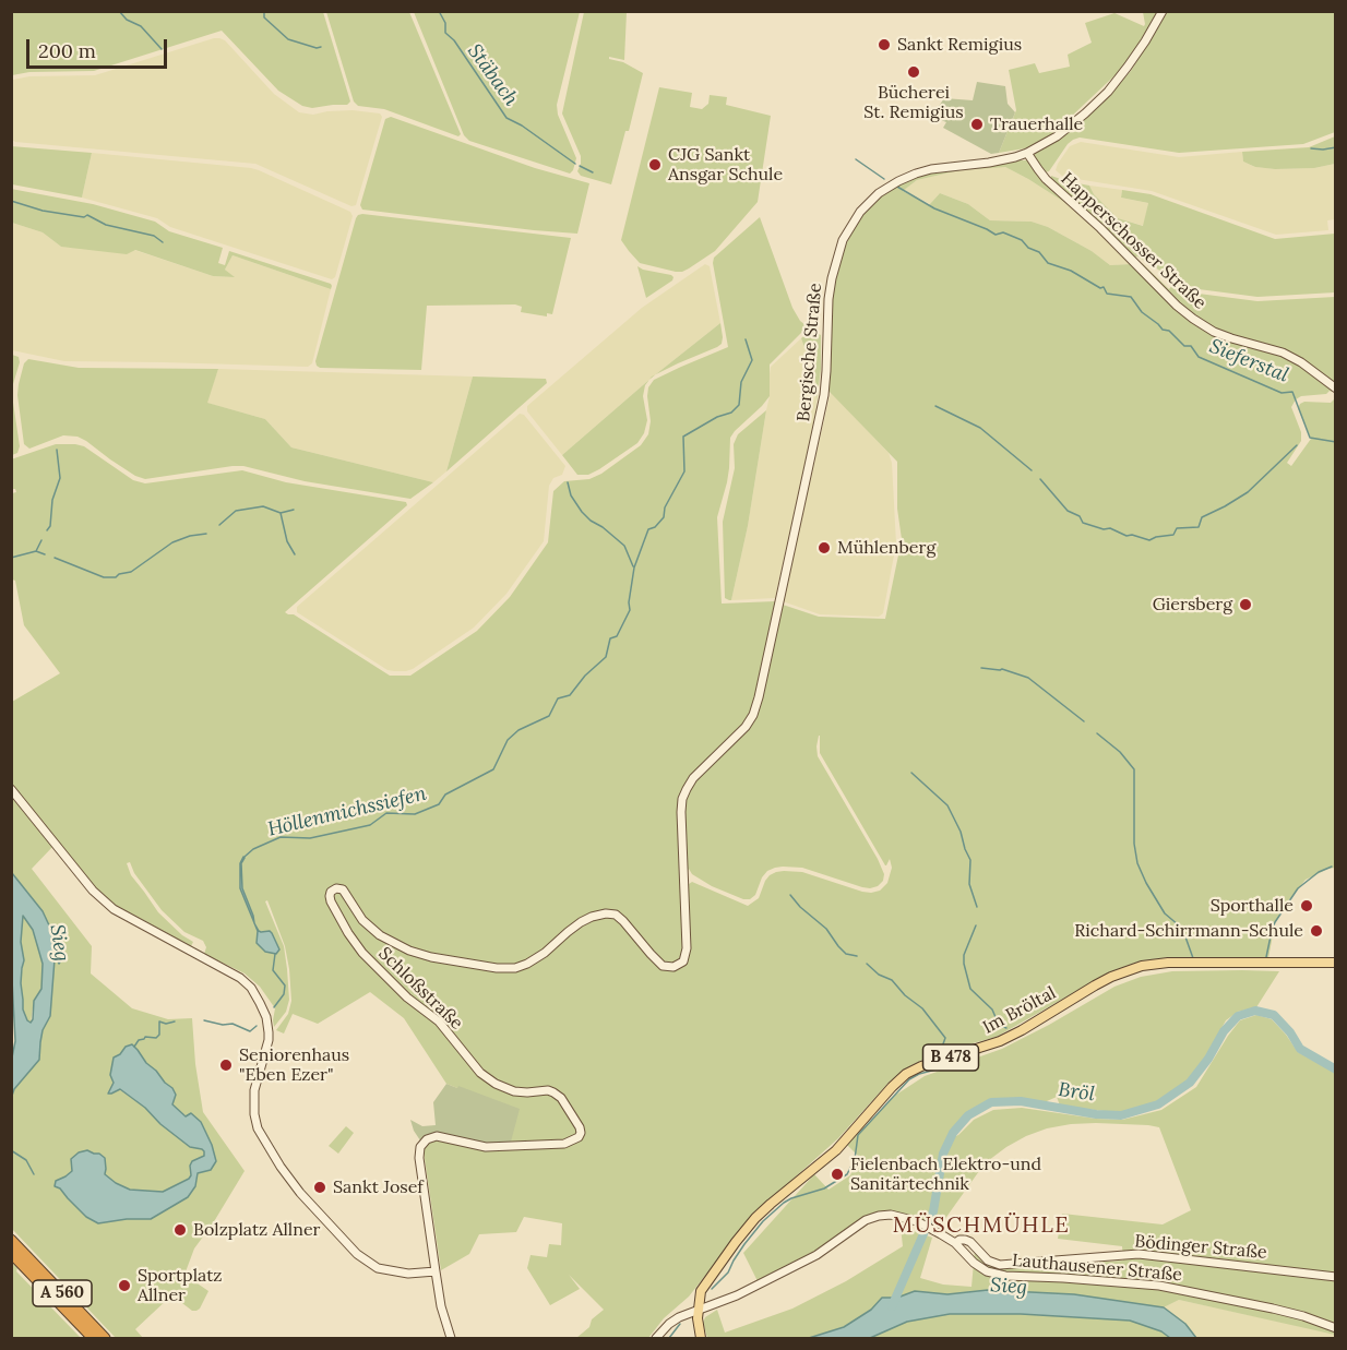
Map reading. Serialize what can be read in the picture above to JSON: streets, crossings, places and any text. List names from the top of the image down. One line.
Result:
{"streets":{"highway":["A 560"],"main road":["Happerschosser Straße","Bergische Straße","Schloßstraße","Im Bröltal","B 478","Bödinger Straße","Lauthausener Straße"]},"crossings":[["Happerschosser Straße","Bergische Straße"],["Bergische Straße","Schloßstraße"],["Im Bröltal","Lauthausener Straße"],["Bödinger Straße","Lauthausener Straße"]],"districts":["MÜSCHMÜHLE"],"water":["Stäbach","Sieferstal","Höllenmichssiefen","Sieg","Bröl"],"places":["Sankt Remigius","Bücherei St. Remigius","Trauerhalle","CJG Sankt Ansgar Schule","Mühlenberg","Giersberg","Sporthalle","Richard-Schirrmann-Schule","Seniorenhaus \"Eben Ezer\"","Fielenbach Elektro-und Sanitärtechnik","Sankt Josef","Bolzplatz Allner","Sportplatz Allner"],"scale_bar":"200 m"}
